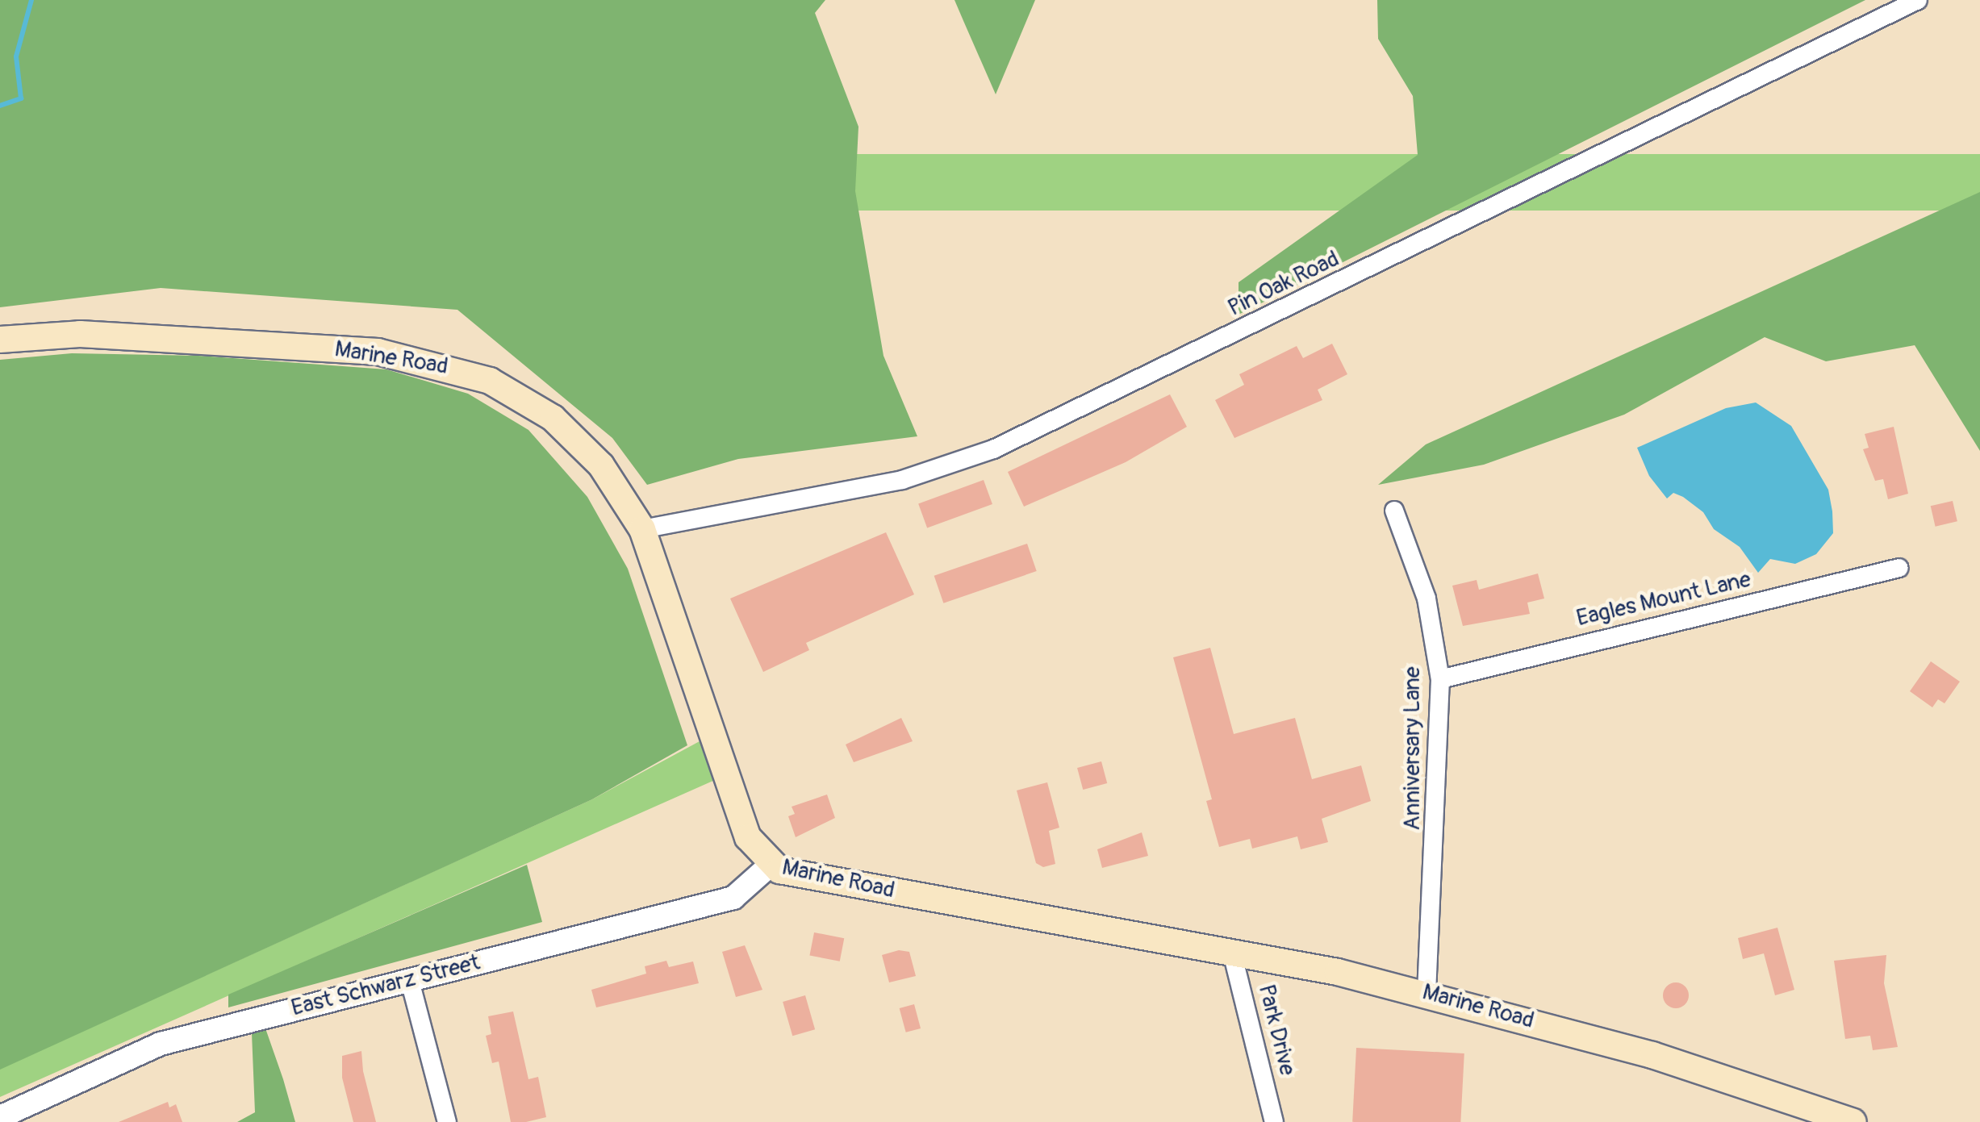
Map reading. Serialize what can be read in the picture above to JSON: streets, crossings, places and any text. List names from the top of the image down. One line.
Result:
{"streets":{"main road":["Marine Road"],"street":["Pin Oak Road","Eagles Mount Lane","Anniversary Lane","East Schwarz Street","Park Drive"]},"crossings":[["Pin Oak Road","Marine Road"],["Marine Road","Anniversary Lane"],["Marine Road","East Schwarz Street"],["Marine Road","Park Drive"],["Eagles Mount Lane","Anniversary Lane"]]}
